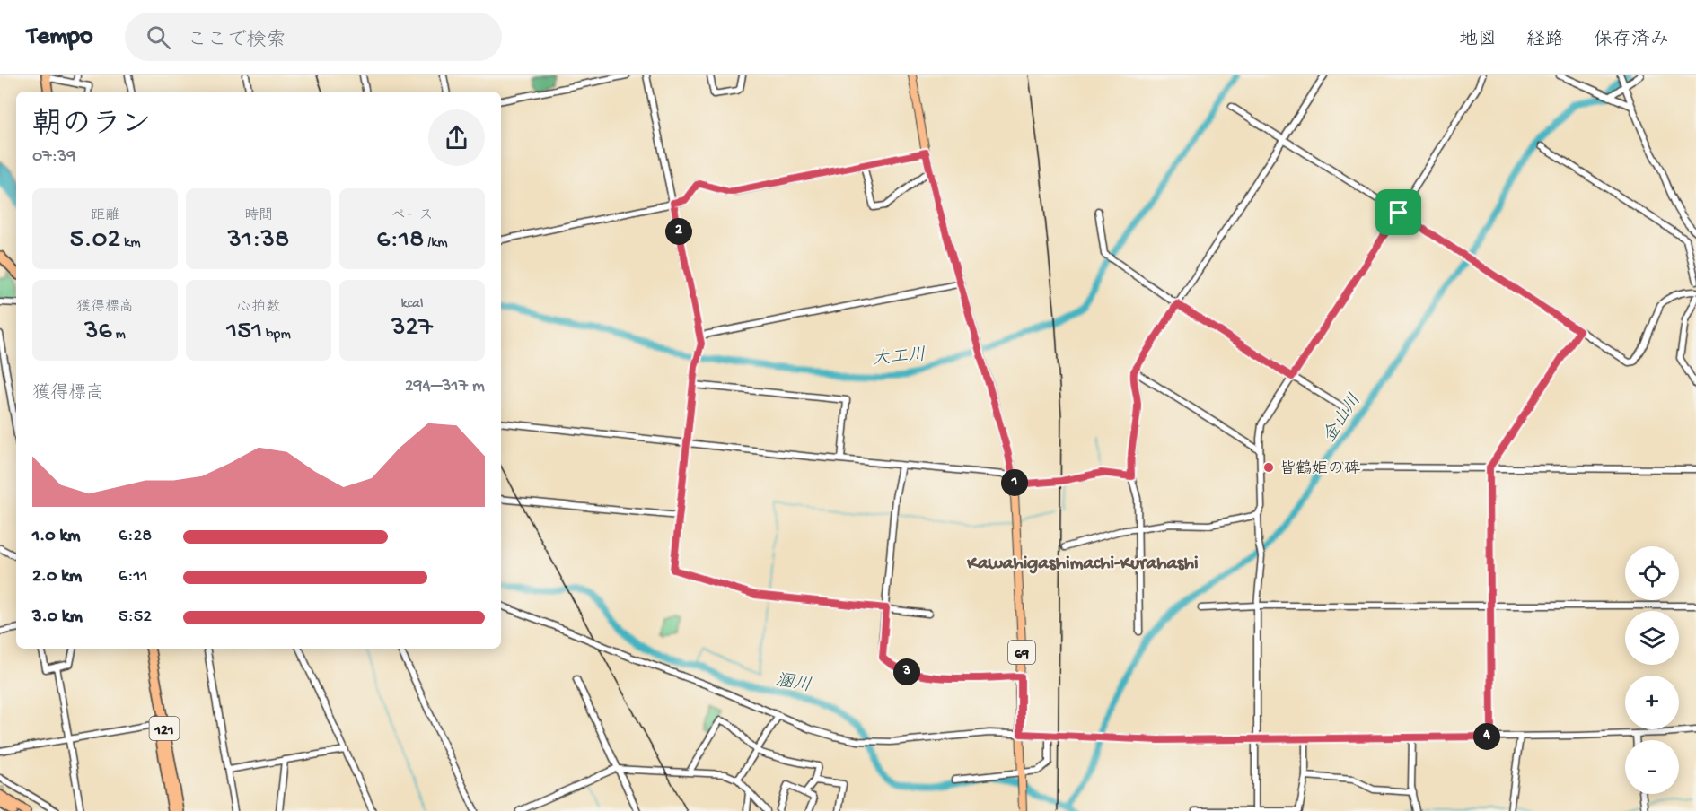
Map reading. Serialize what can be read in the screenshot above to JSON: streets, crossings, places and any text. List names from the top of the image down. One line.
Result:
{"streets":{"highway":["121"],"main road":["69"]},"districts":["Kawahigashimachi-Kurahashi"],"water":["大工川","金山川","溷川"],"places":["皆鶴姫の碑"],"page":{"header":"Tempo","search":"ここで検索","nav":["地図","経路","保存済み"],"heading":["朝のラン","07:39"],"stats":[["距離","5.02 km"],["時間","31:38"],["ペース","6:18 /km"],["獲得標高","36 m"],["心拍数","151 bpm"],["kcal","327"]],"pins":["2","1","3","4"],"chart":["獲得標高","294–317 m"],"list":[{"name":"1.0 km","note":"6:28"},{"name":"2.0 km","note":"6:11"},{"name":"3.0 km","note":"5:52"}],"map_buttons":["+","−"]}}
